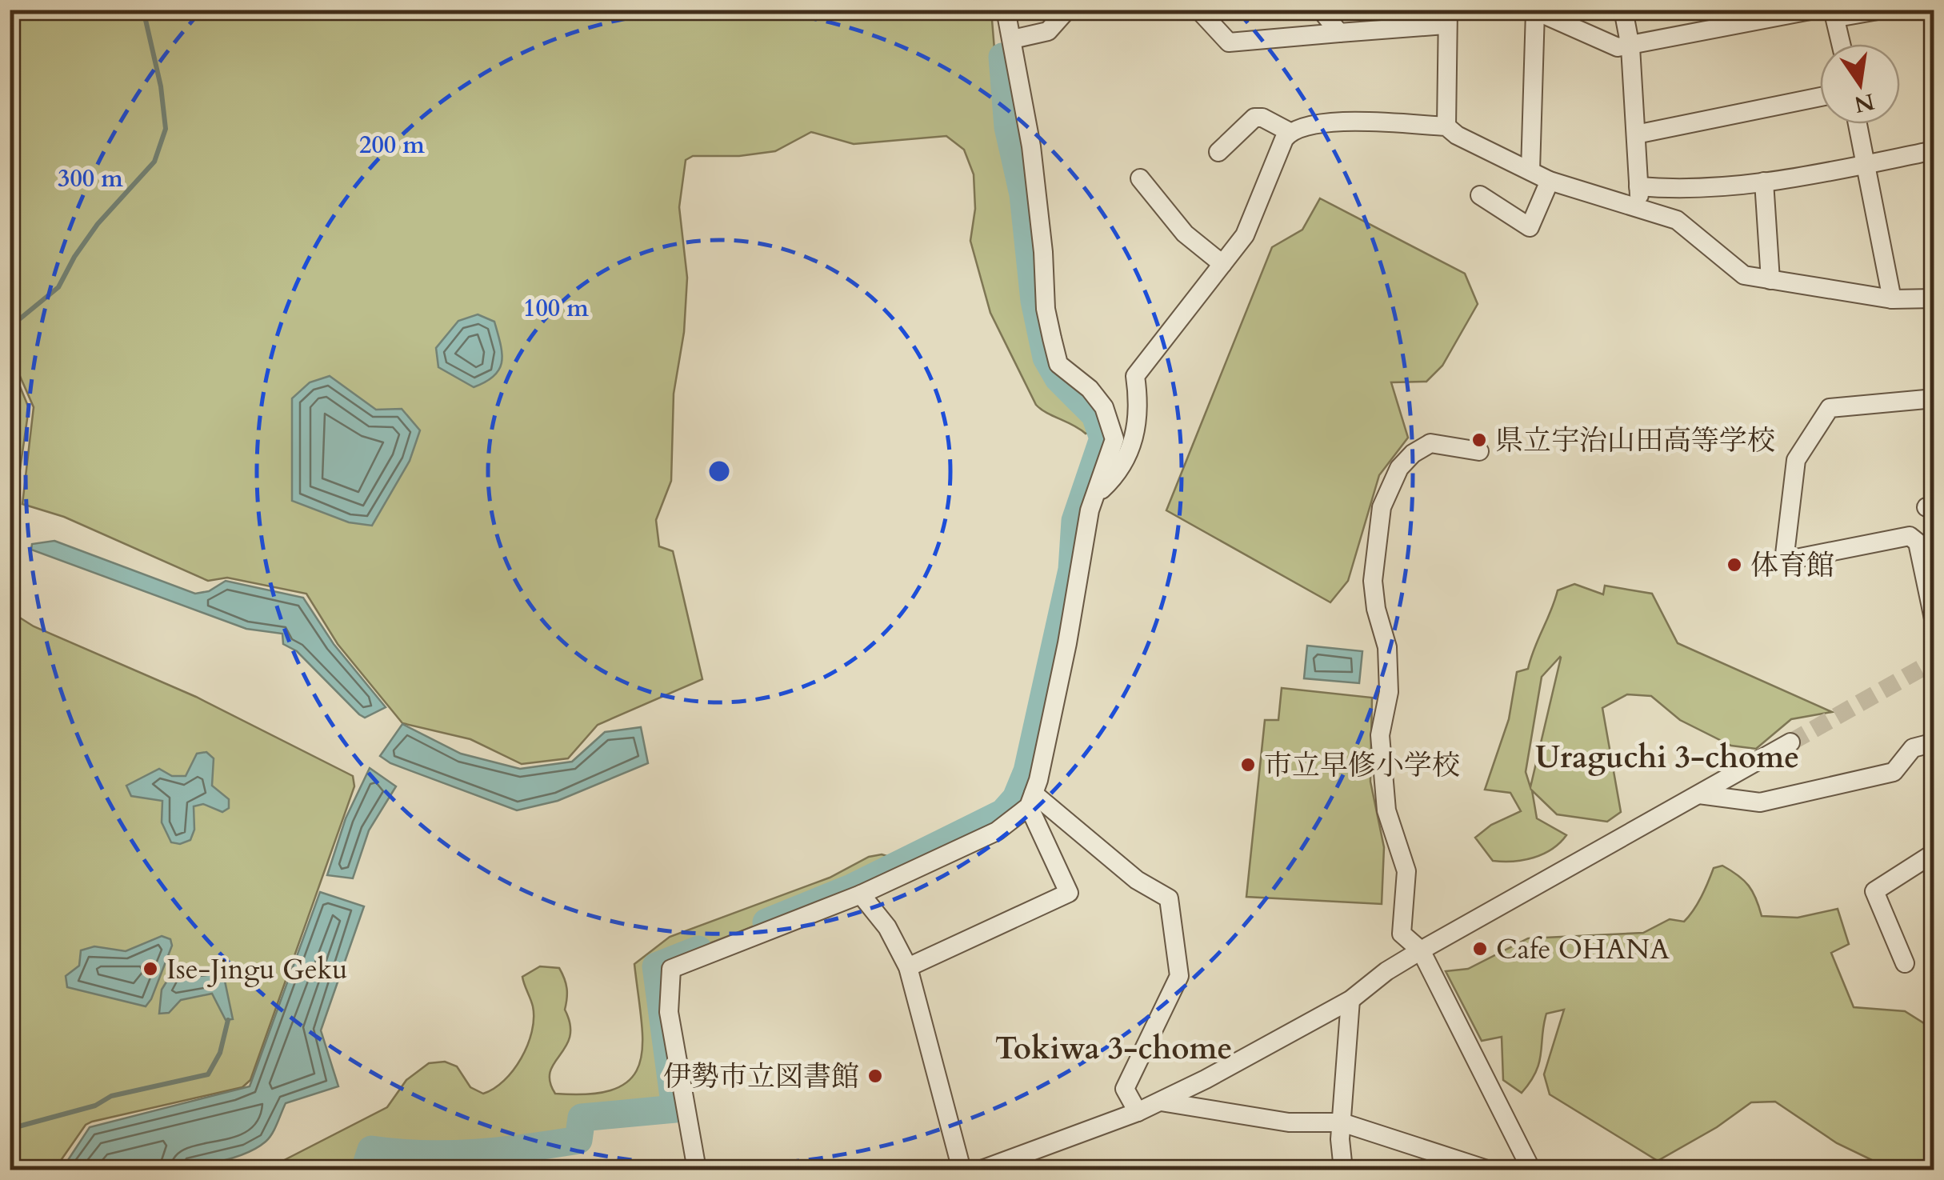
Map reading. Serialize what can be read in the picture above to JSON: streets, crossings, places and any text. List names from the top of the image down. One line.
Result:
{"districts":["Uraguchi 3-chome","Tokiwa 3-chome"],"places":["県立宇治山田高等学校","体育館","市立早修小学校","Cafe OHANA","Ise-Jingu Geku","伊勢市立図書館"],"north":"bottom","rings":["200 m","300 m","100 m"]}
